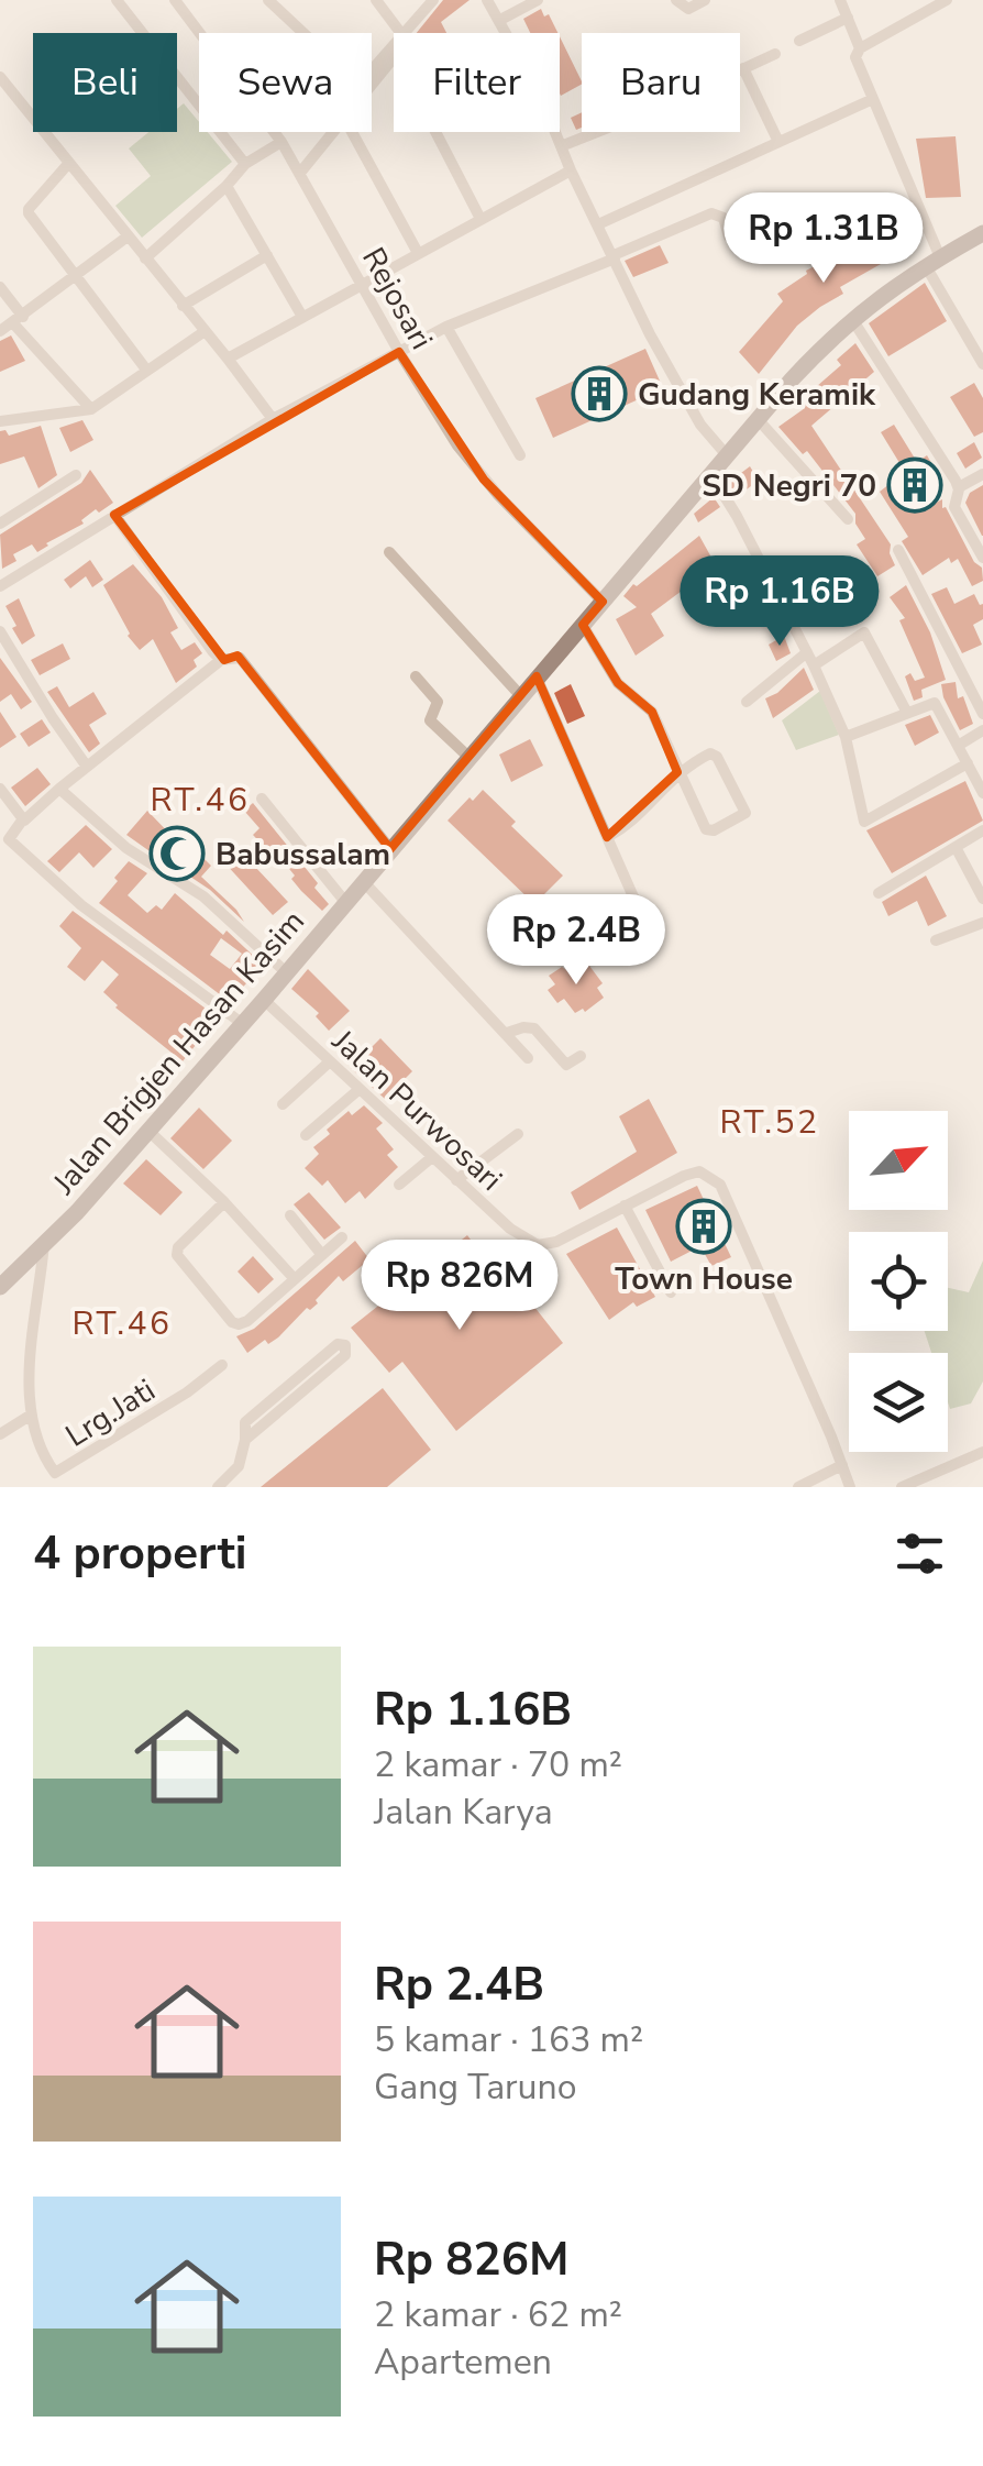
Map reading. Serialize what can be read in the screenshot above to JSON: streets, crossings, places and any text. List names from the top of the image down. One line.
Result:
{"streets":{"street":["Rejosari","Jalan Brigjen Hasan Kasim","Jalan Purwosari","Lrg.Jati"]},"crossings":[["Rejosari","Jalan Brigjen Hasan Kasim"],["Jalan Brigjen Hasan Kasim","Jalan Purwosari"],["Jalan Brigjen Hasan Kasim","Lrg.Jati"]],"districts":["RT.46","RT.52","RT.46"],"places":{"building":["Gudang Keramik","SD Negri 70","Town House"],"mosque":["Babussalam"]},"north":"top right","page":{"chip":["Beli","Sewa","Filter","Baru"],"price":["Rp 1.31B","Rp 1.16B","Rp 2.4B","Rp 826M"],"heading":"4 properti","list":[{"name":"Rp 1.16B","note":"2 kamar · 70 m² · Jalan Karya"},{"name":"Rp 2.4B","note":"5 kamar · 163 m² · Gang Taruno"},{"name":"Rp 826M","note":"2 kamar · 62 m² · Apartemen"}]}}
